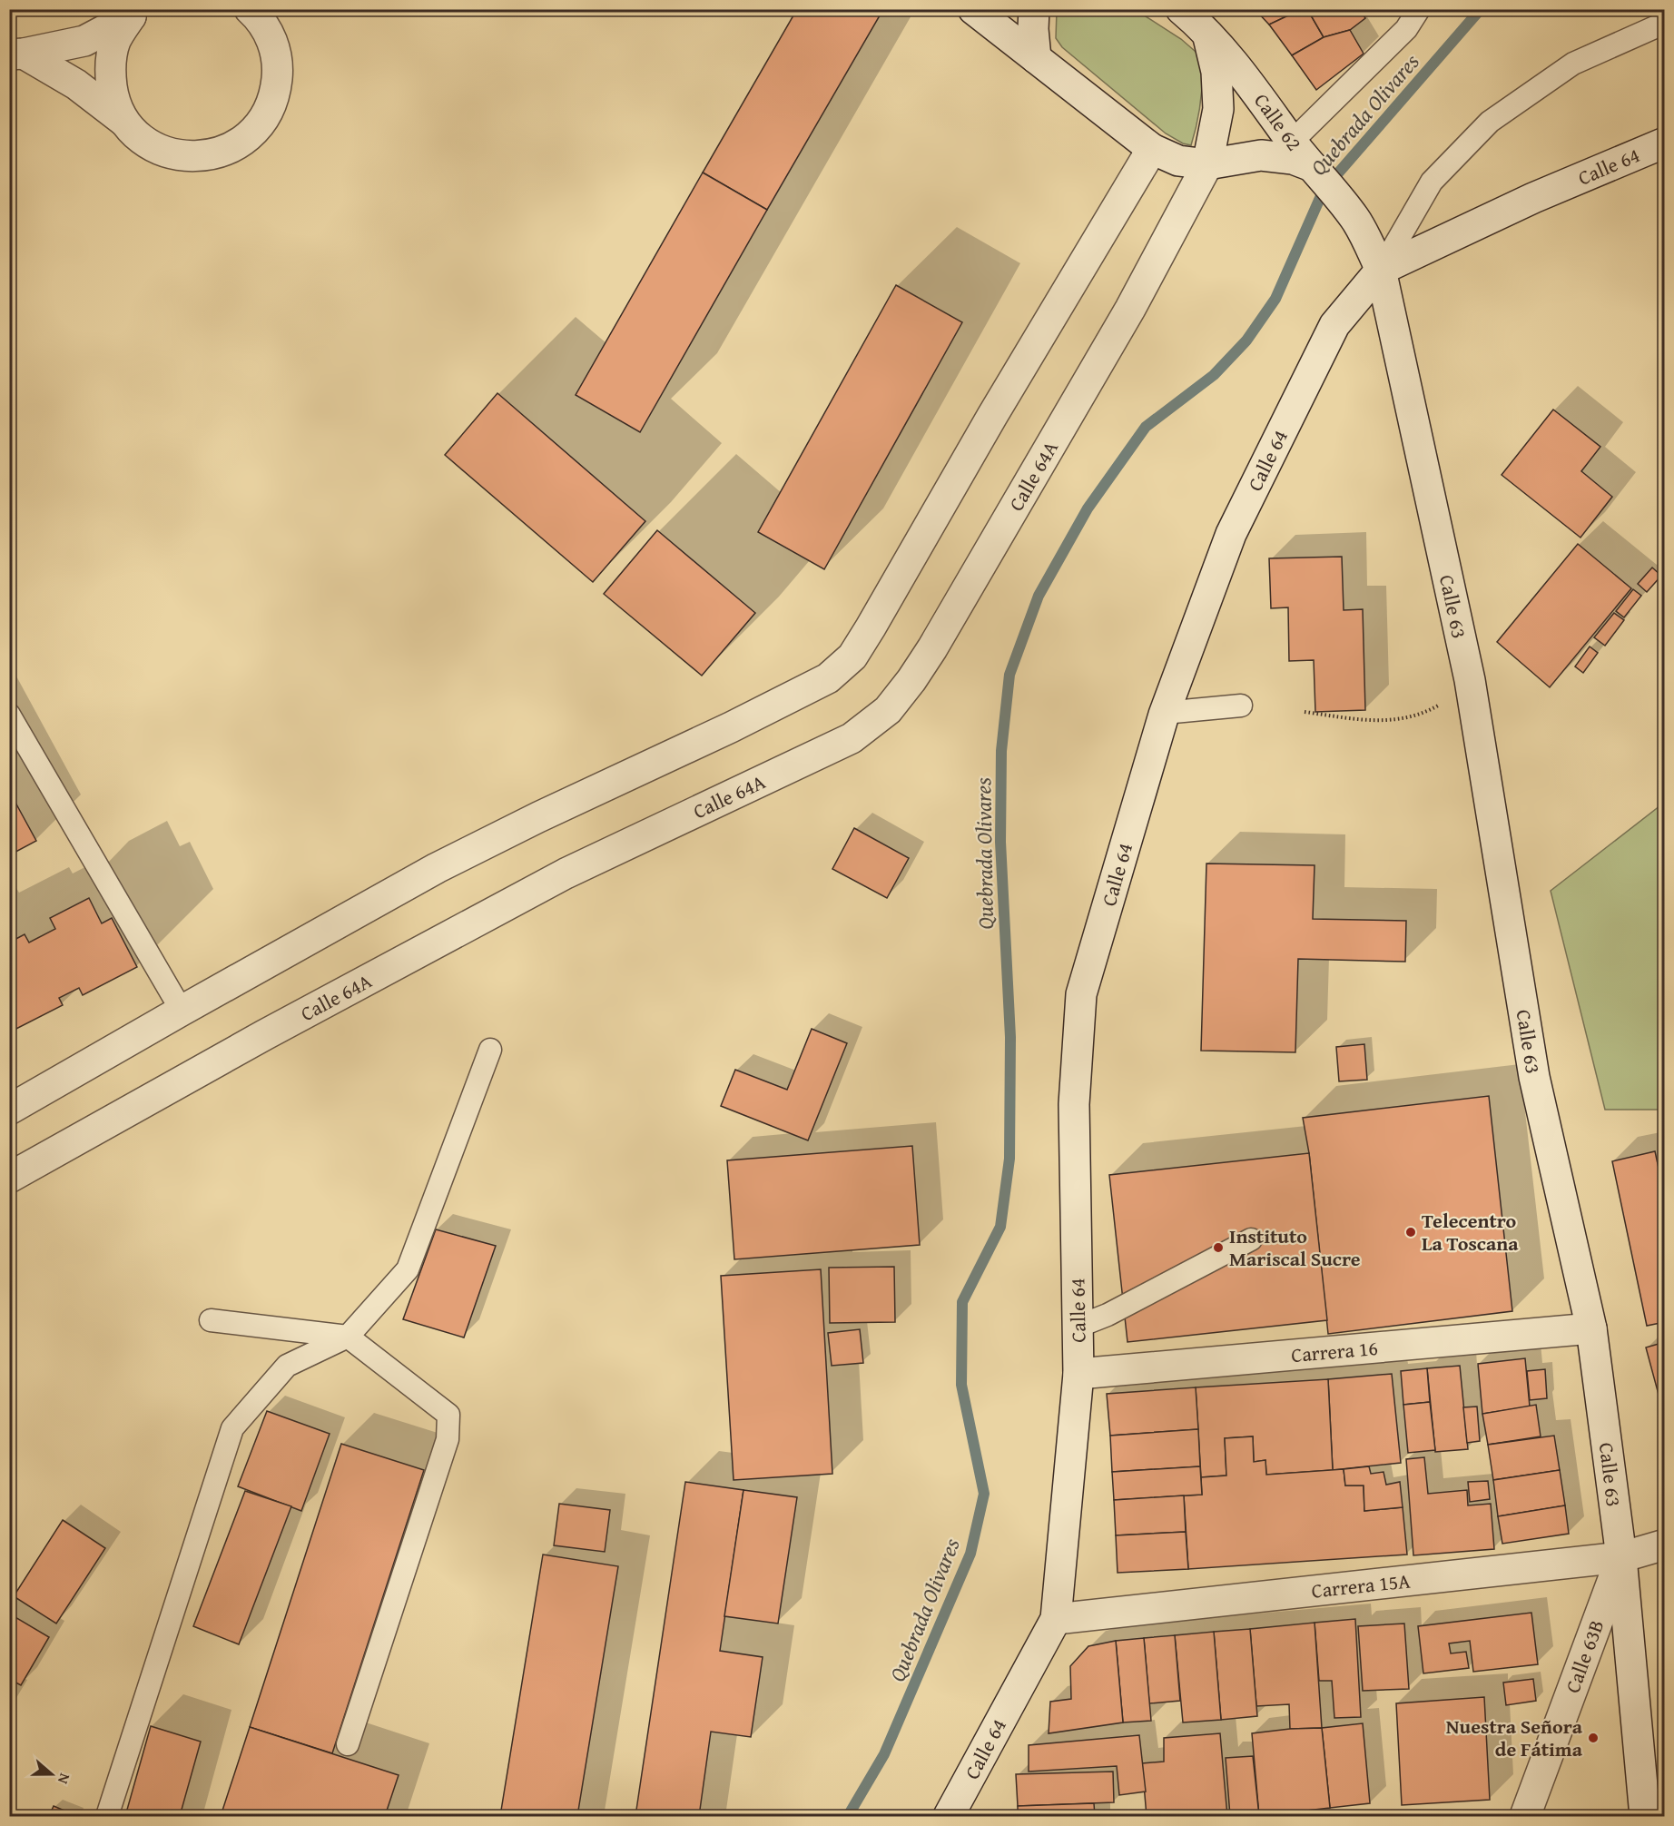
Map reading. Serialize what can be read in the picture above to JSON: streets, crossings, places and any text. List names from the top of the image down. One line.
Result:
{"streets":{"street":["Calle 62","Calle 64","Calle 64A","Calle 63","Carrera 16","Carrera 15A","Calle 63B"]},"crossings":[["Calle 62","Calle 64"],["Calle 62","Calle 64A"],["Calle 62","Calle 63"],["Calle 64","Calle 63"],["Calle 64","Carrera 16"],["Calle 64","Carrera 15A"],["Calle 63","Carrera 16"],["Calle 63","Carrera 15A"],["Calle 63","Calle 63B"],["Carrera 15A","Calle 63B"]],"water":["Quebrada Olivares"],"places":["Telecentro La Toscana","Instituto Mariscal Sucre","Nuestra Señora de Fátima"],"north":"right"}
